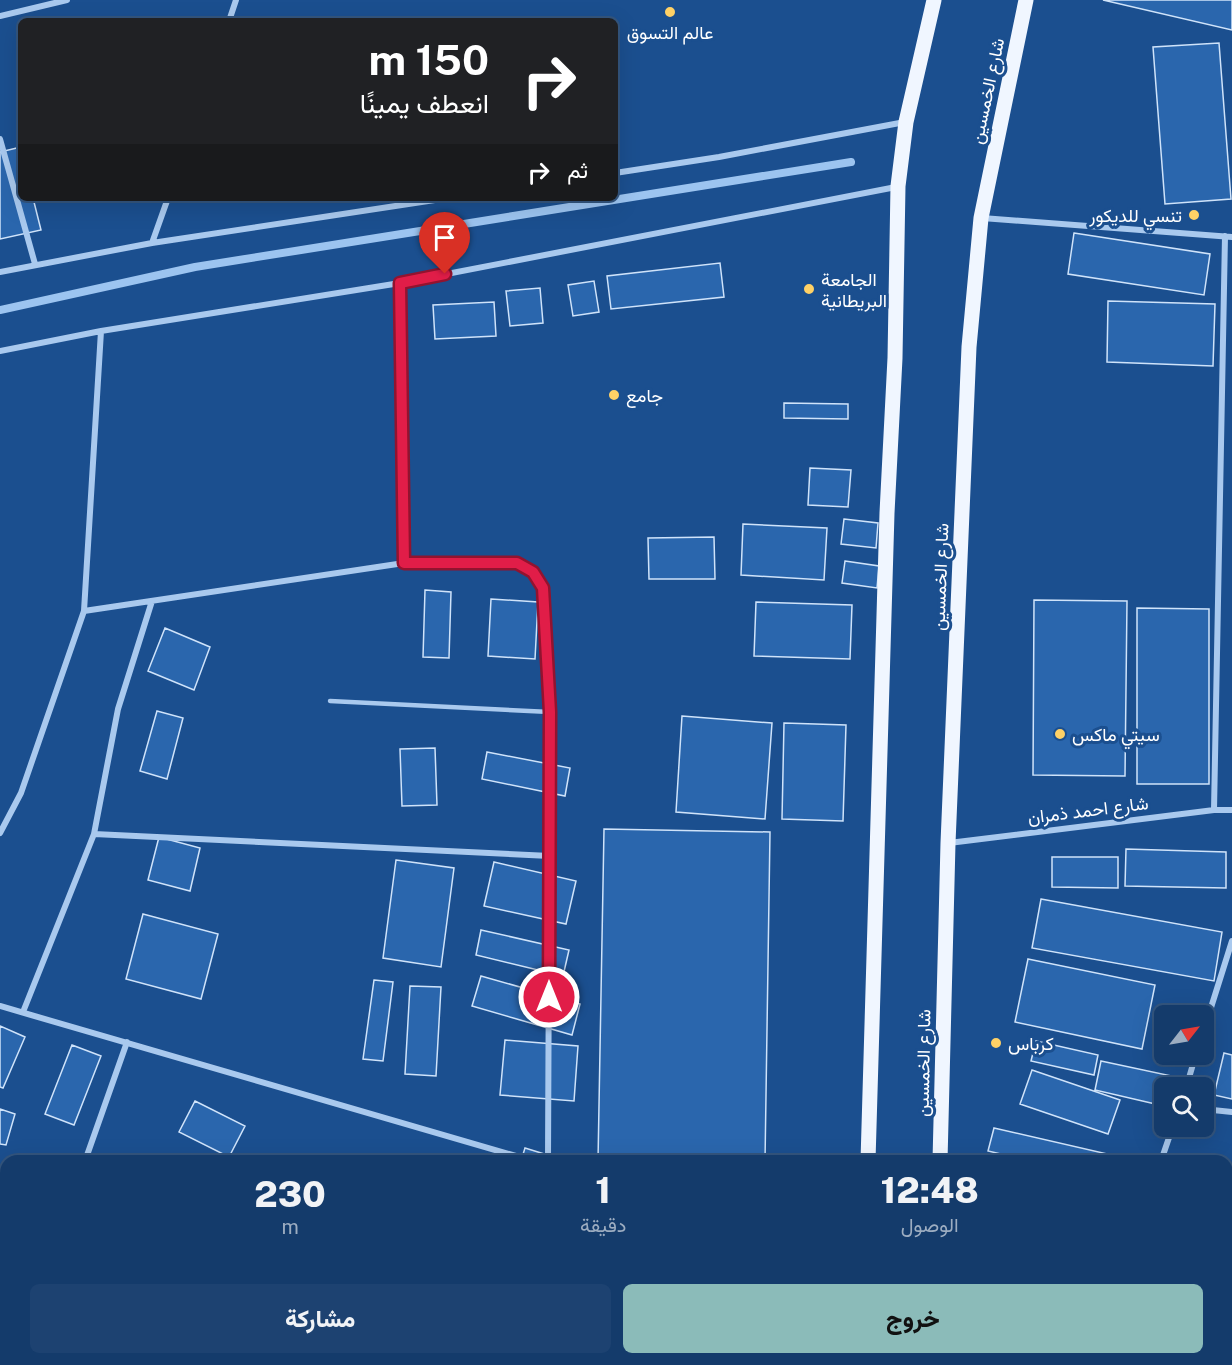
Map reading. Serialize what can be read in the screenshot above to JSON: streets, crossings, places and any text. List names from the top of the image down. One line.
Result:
{"streets":{"main road":["شارع الخمسين"],"street":["شارع احمد ذمران"]},"crossings":[["شارع الخمسين","شارع احمد ذمران"]],"places":["عالم التسوق","تنسي للديكور","الجامعة البريطانية","جامع","سيتي ماكس","كرباس"],"north":"top right","page":{"turn":["150 m","انعطف يمينًا"],"then":"ثم","eta":["12:48","الوصول","1","دقيقة","230","m"],"buttons":["خروج","مشاركة"]}}
